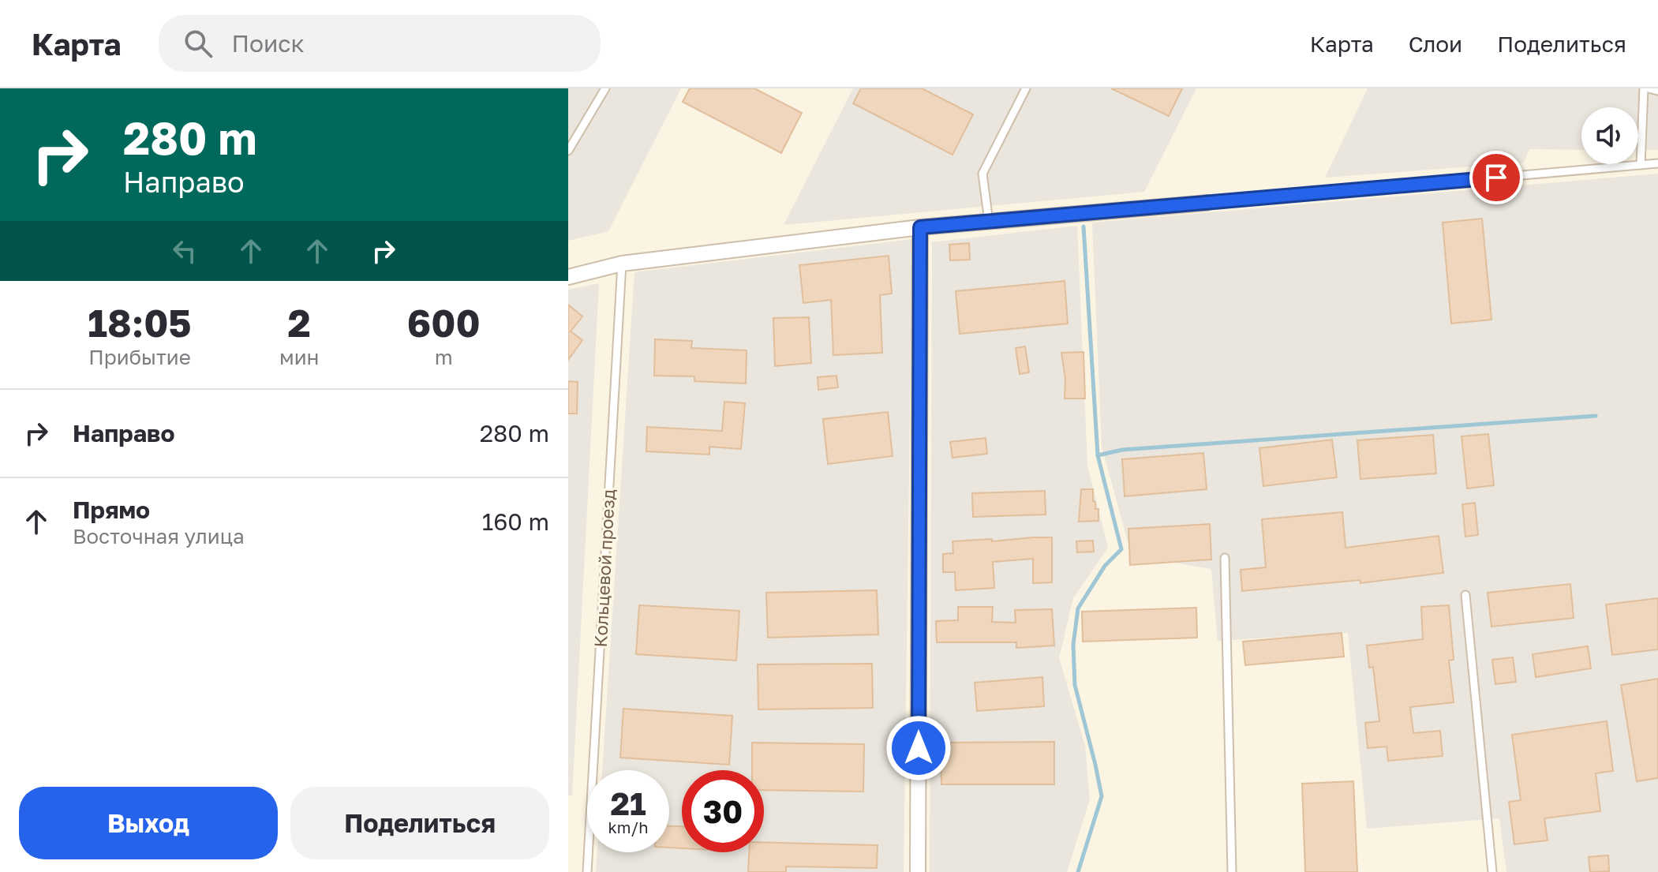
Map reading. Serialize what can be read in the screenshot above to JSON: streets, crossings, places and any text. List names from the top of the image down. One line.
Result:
{"streets":{"lane":["Кольцевой проезд"]},"page":{"header":"Карта","search":"Поиск","nav":["Карта","Слои","Поделиться"],"turn":["280 m","Направо"],"eta":["18:05","Прибытие","2","мин","600","m"],"list":[{"name":"Направо","value":"280 m"},{"name":"Прямо","note":"Восточная улица","value":"160 m"}],"speed":"21 km/h","limit":"30","buttons":["Выход","Поделиться"]}}
